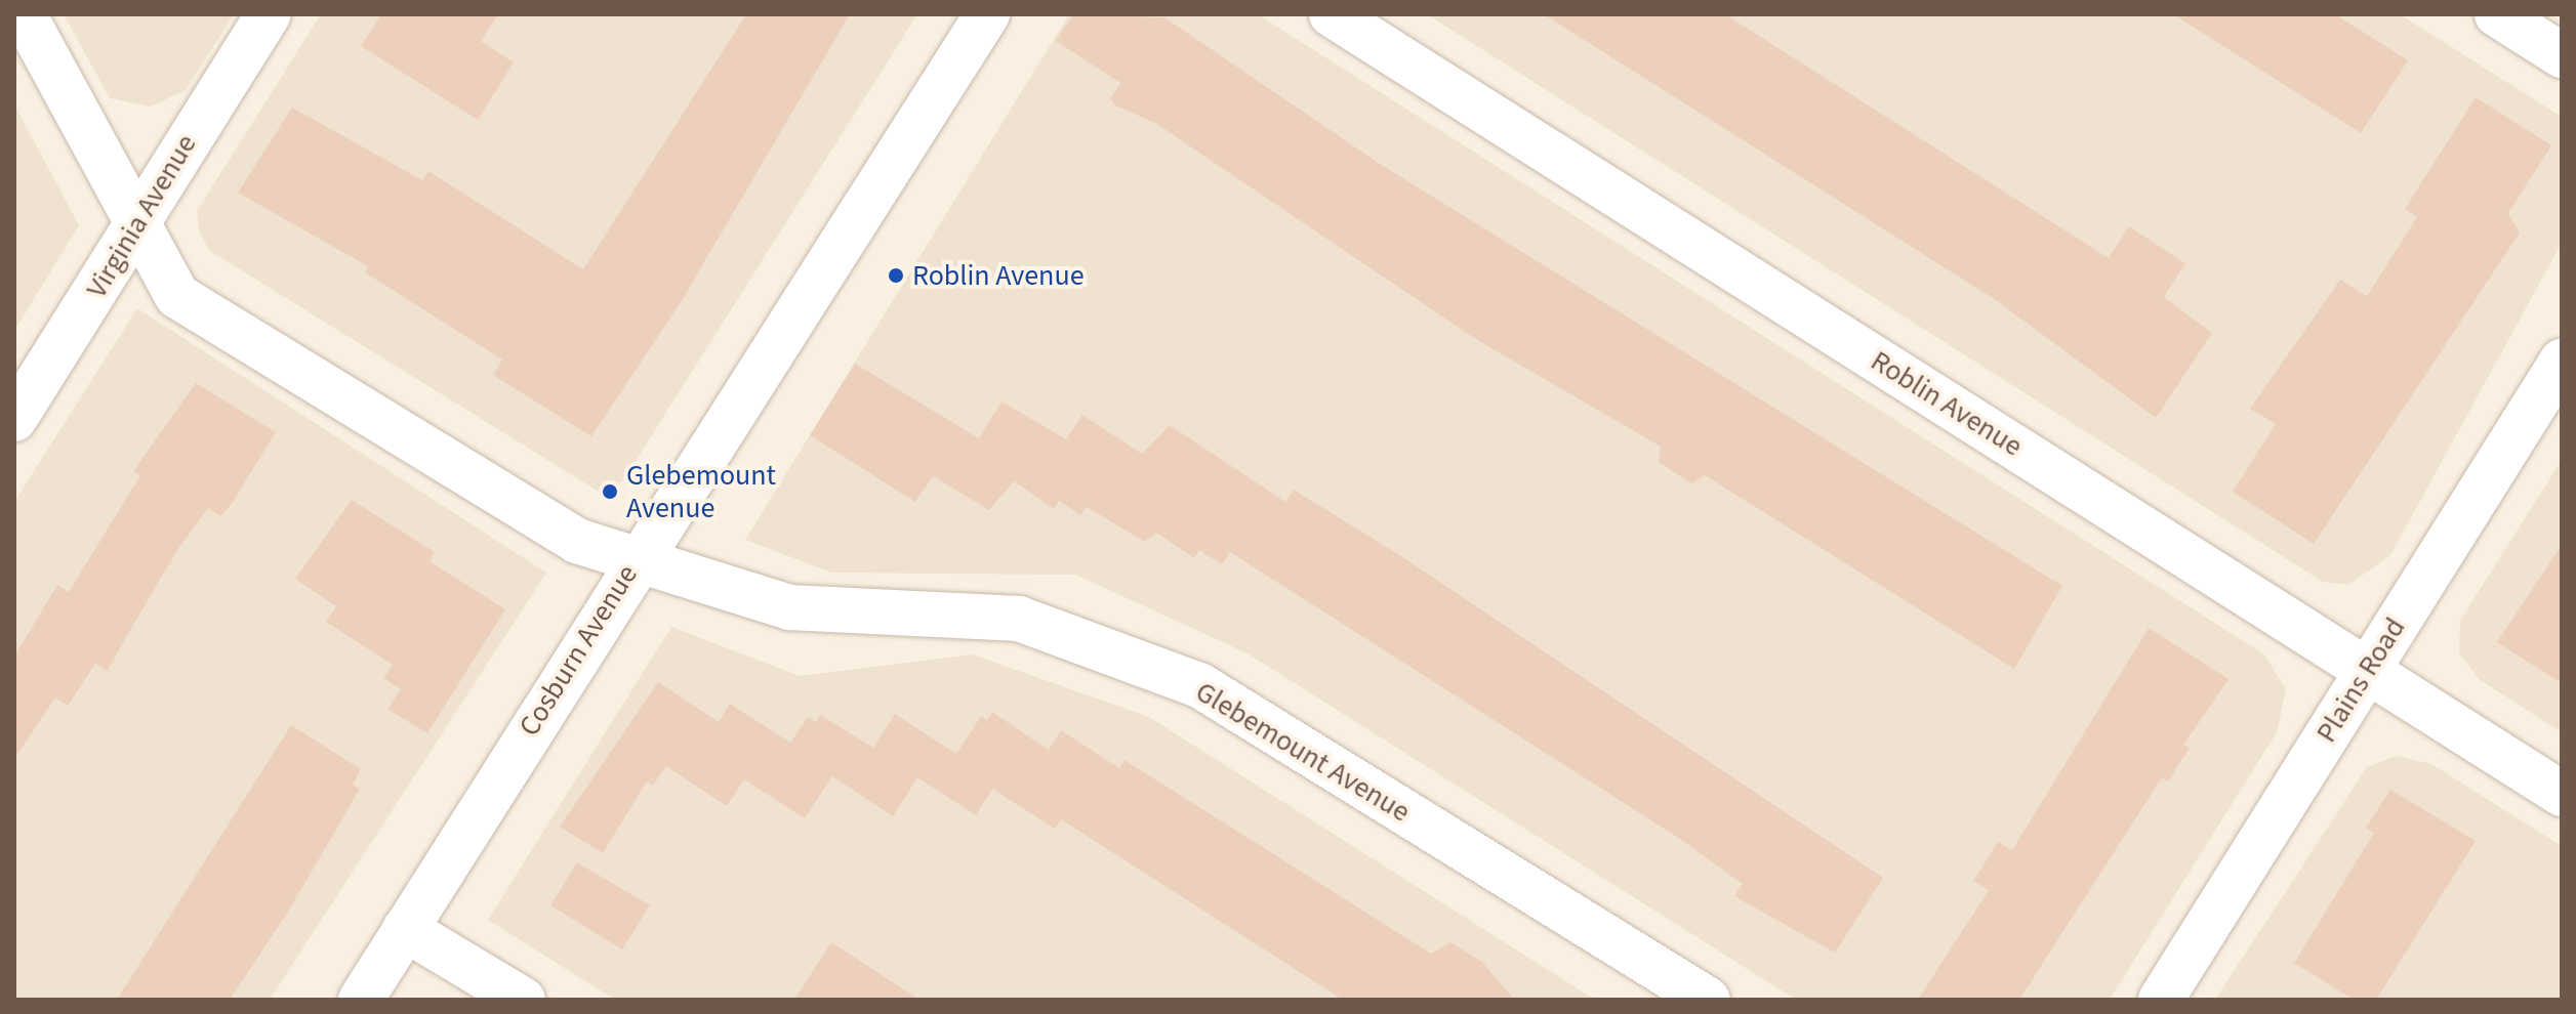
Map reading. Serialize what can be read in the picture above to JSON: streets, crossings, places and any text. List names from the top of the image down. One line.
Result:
{"streets":{"street":["Virginia Avenue","Roblin Avenue","Cosburn Avenue","Plains Road","Glebemount Avenue"]},"crossings":[["Virginia Avenue","Glebemount Avenue"],["Roblin Avenue","Plains Road"],["Cosburn Avenue","Glebemount Avenue"]],"places":["Roblin Avenue","Glebemount Avenue"]}
